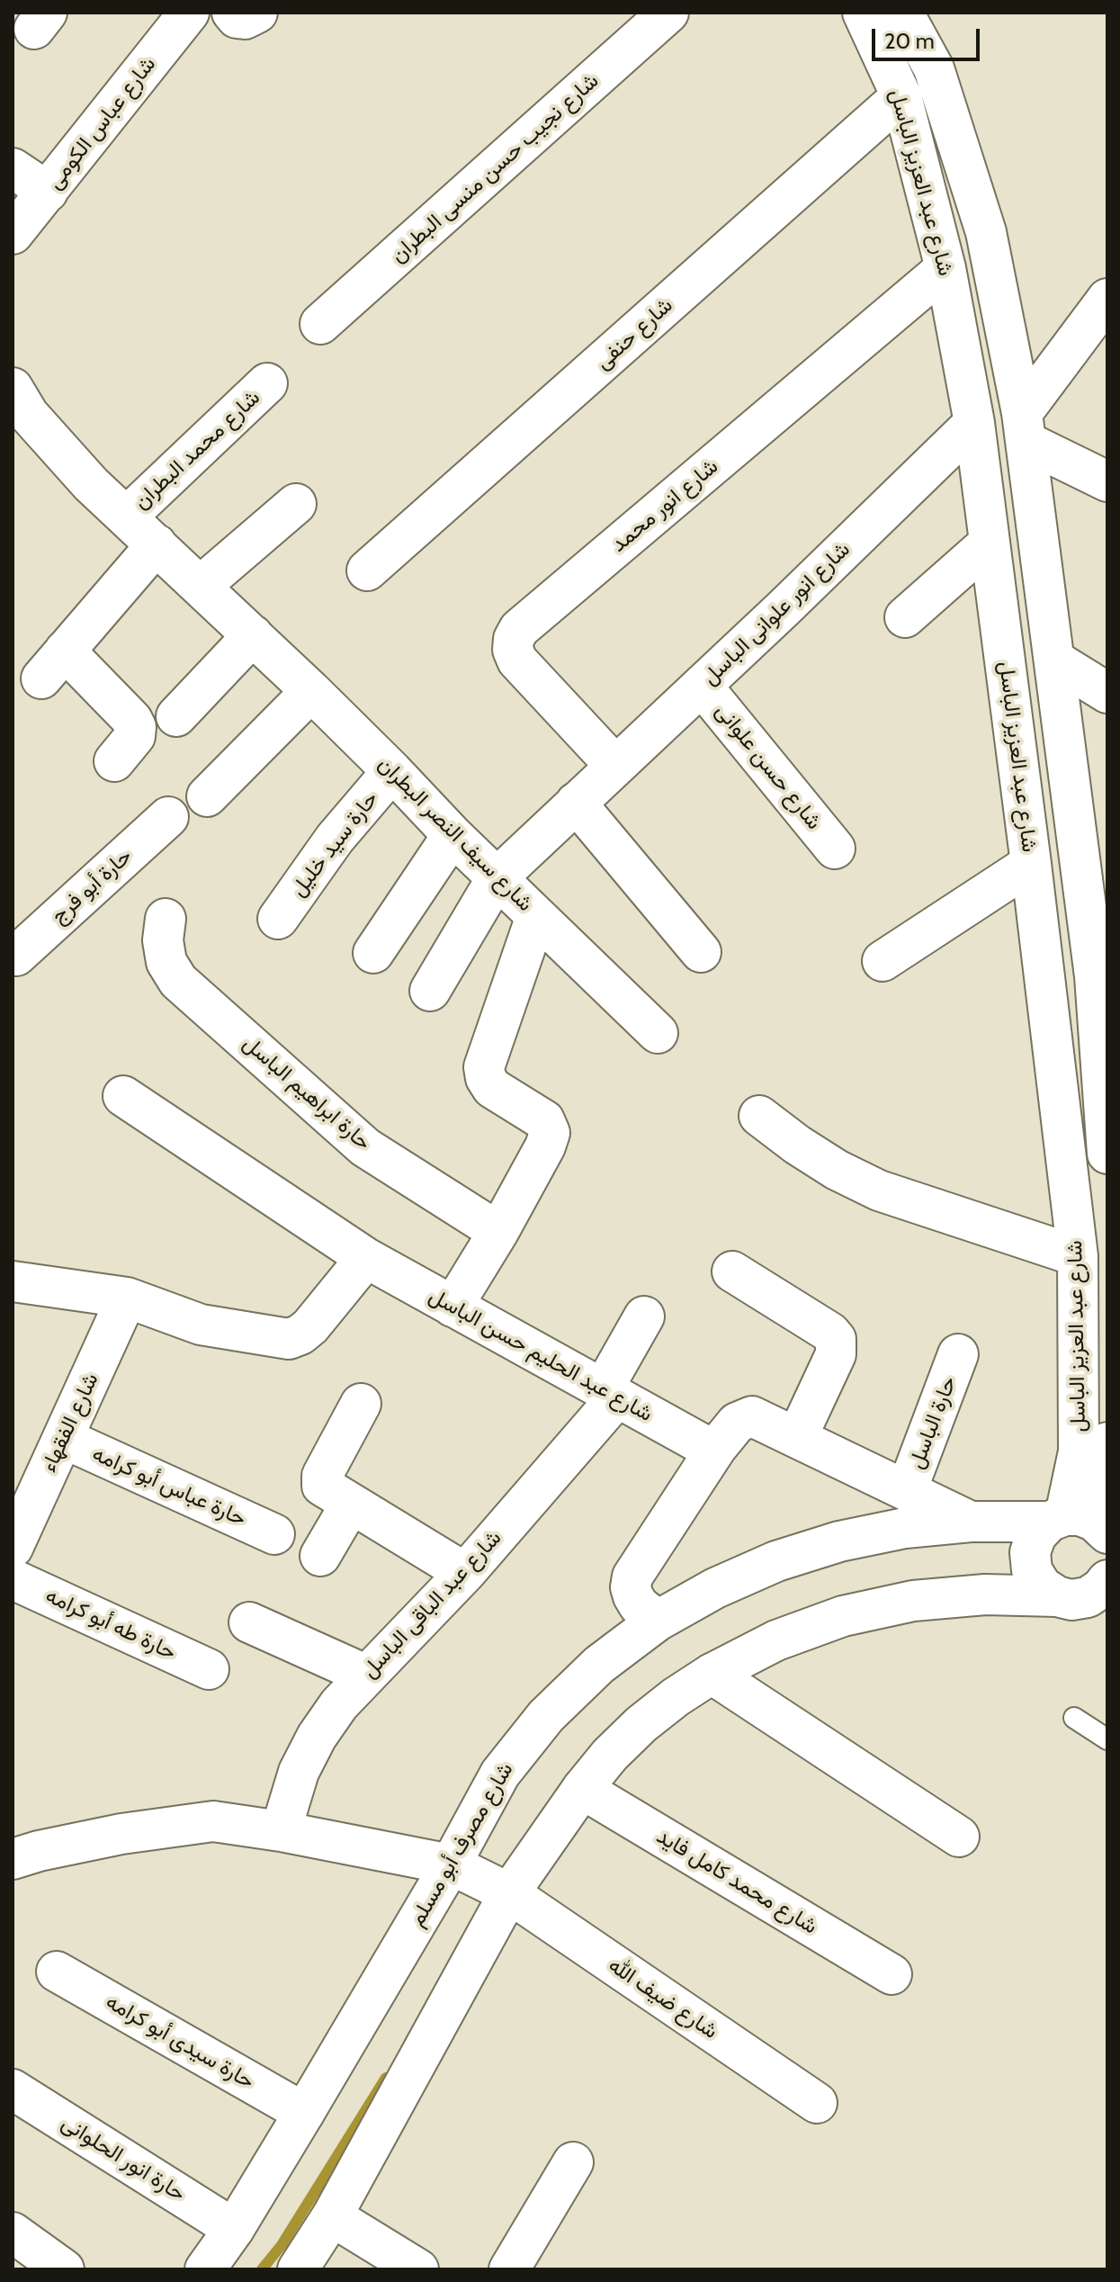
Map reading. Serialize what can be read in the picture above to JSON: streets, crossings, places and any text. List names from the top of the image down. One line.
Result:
{"streets":{"street":["شارع عباس الكومى","شارع نجيب حسن منسى البطران","شارع عبد العزيز الباسل","شارع حنفى","شارع محمد البطران","شارع انور محمد","شارع انور علوانى الباسل","شارع حسن علوانى","شارع سيف النصر البطران","حارة سيد خليل","حارة أبو فرج","حارة ابراهيم الباسل","شارع عبد الحليم حسن الباسل","شارع الفقهاء","حارة الباسل","حارة عباس أبو كرامه","شارع عبد الباقى الباسل","حارة طه أبو كرامه","شارع مصرف أبو مسلم","شارع محمد كامل فايد","شارع ضيف الله","حارة سيدى أبو كرامه","حارة انور الحلوانى"]},"crossings":[["شارع عبد العزيز الباسل","شارع حنفى"],["شارع عبد العزيز الباسل","شارع انور محمد"],["شارع عبد العزيز الباسل","شارع انور علوانى الباسل"],["شارع عبد العزيز الباسل","شارع مصرف أبو مسلم"],["شارع محمد البطران","شارع سيف النصر البطران"],["شارع انور محمد","شارع انور علوانى الباسل"],["شارع انور علوانى الباسل","شارع حسن علوانى"],["شارع انور علوانى الباسل","شارع سيف النصر البطران"],["شارع سيف النصر البطران","حارة سيد خليل"],["شارع عبد الحليم حسن الباسل","شارع عبد الباقى الباسل"],["شارع الفقهاء","حارة عباس أبو كرامه"],["شارع عبد الباقى الباسل","شارع ضيف الله"],["شارع مصرف أبو مسلم","شارع ضيف الله"],["شارع مصرف أبو مسلم","حارة سيدى أبو كرامه"],["شارع مصرف أبو مسلم","حارة انور الحلوانى"]],"scale_bar":"20 m"}
